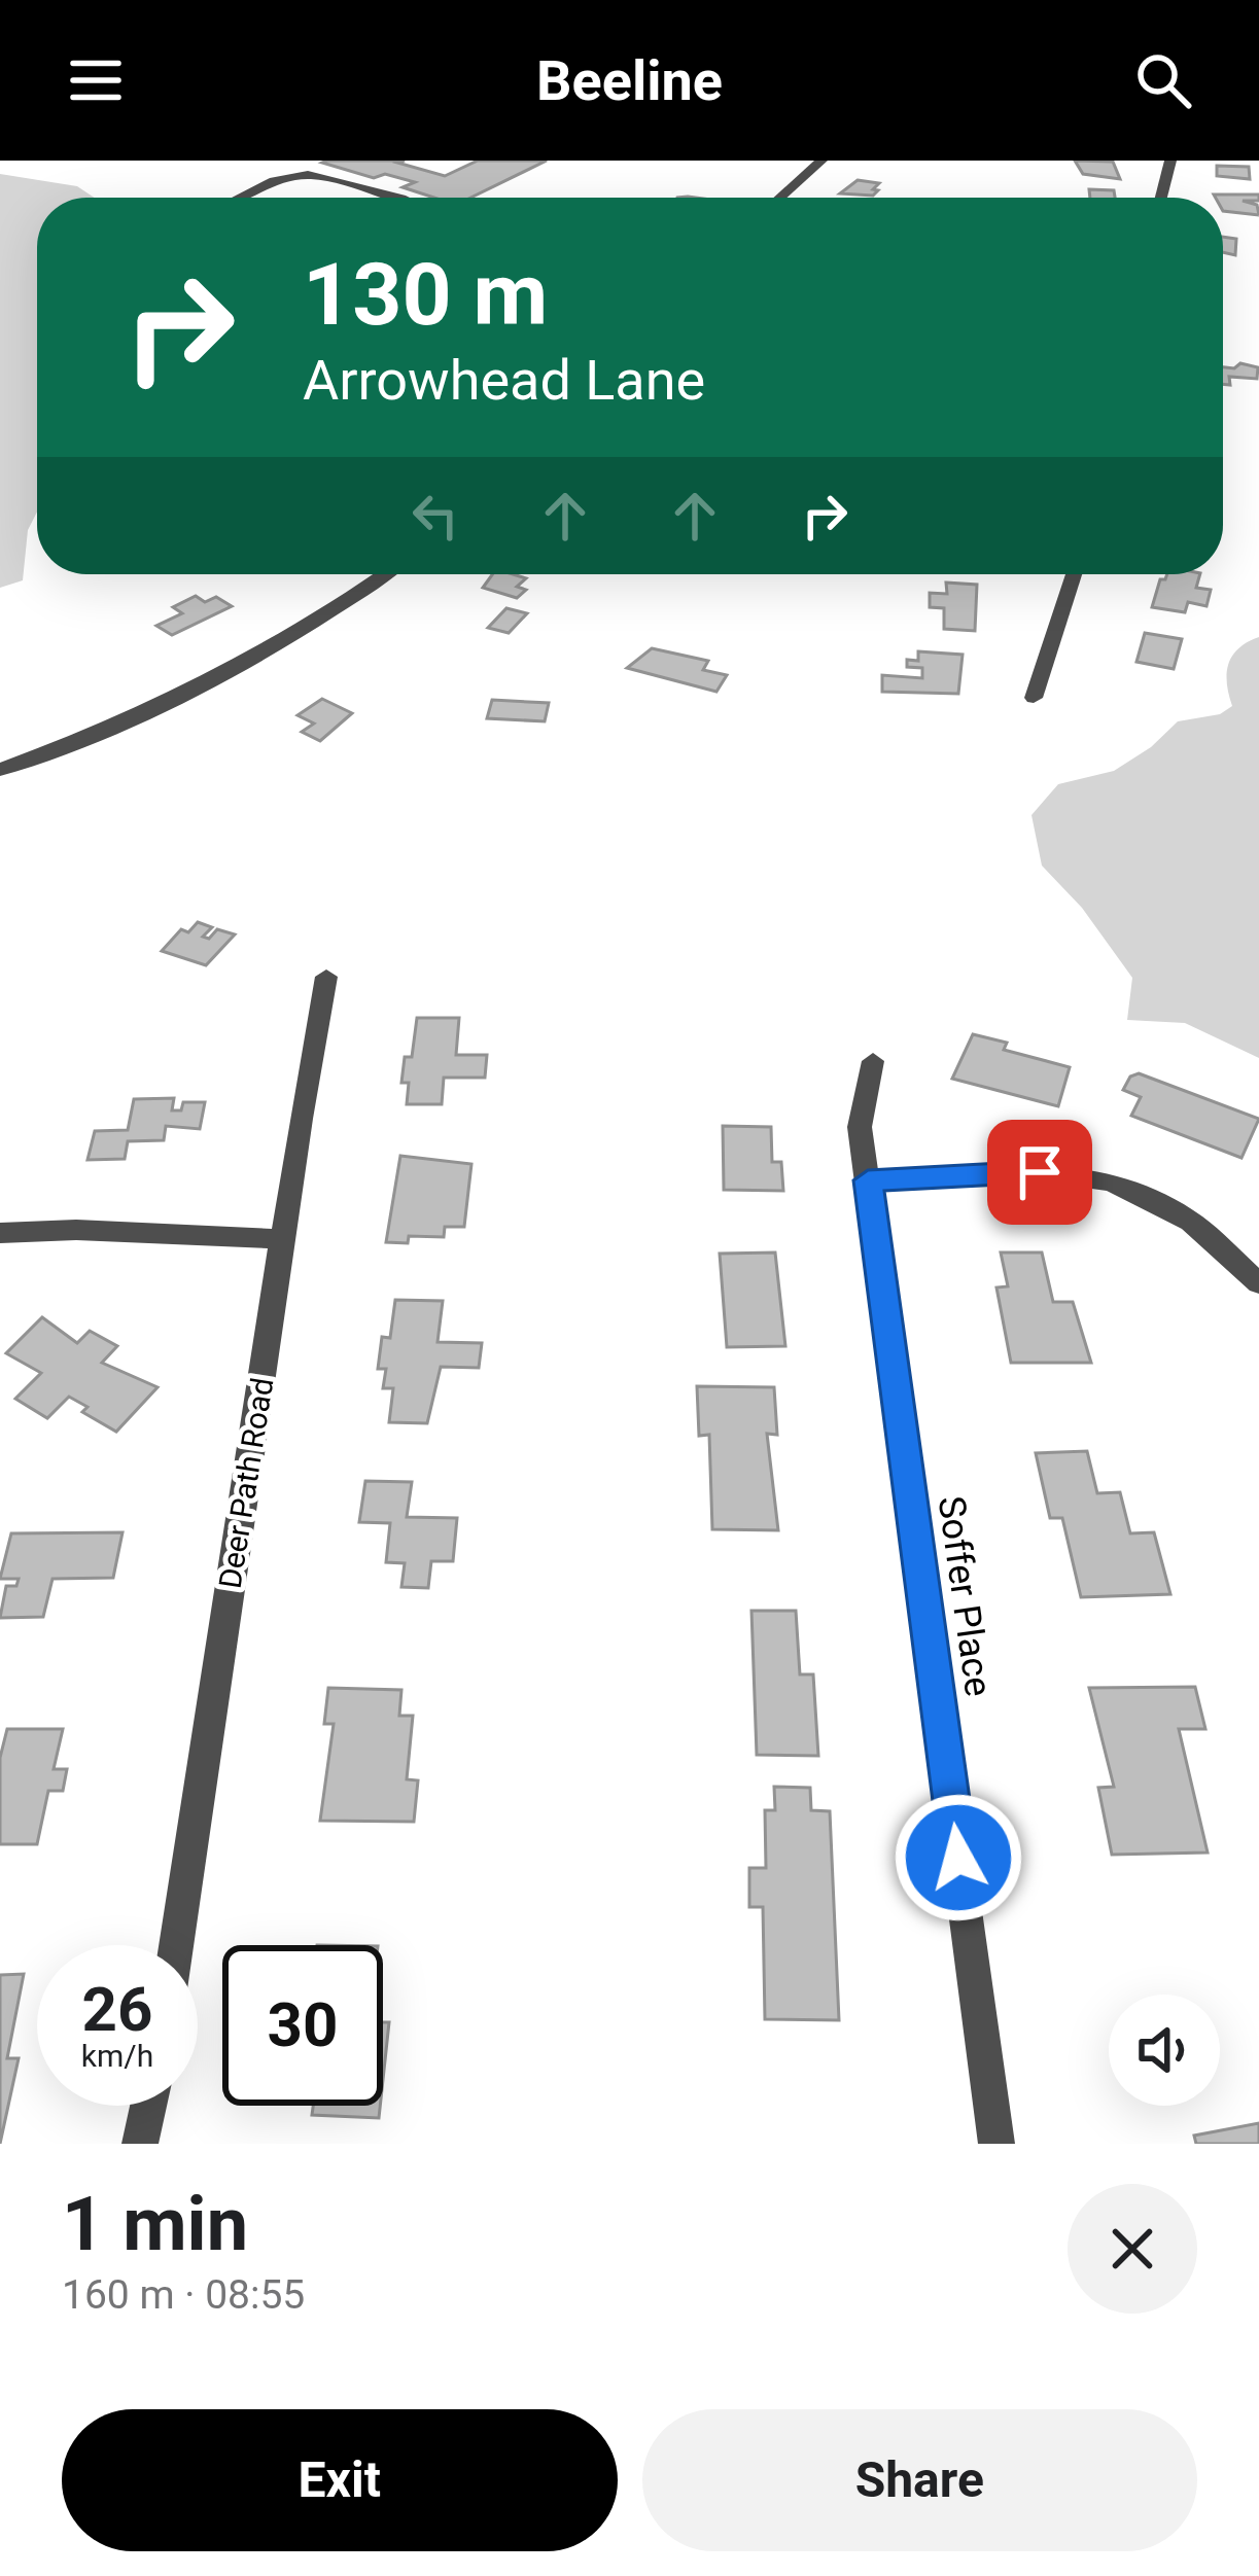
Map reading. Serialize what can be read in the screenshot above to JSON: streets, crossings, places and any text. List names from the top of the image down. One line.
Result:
{"streets":{"street":["Deer Path Road","Soffer Place"]},"page":{"header":"Beeline","turn":["130 m","Arrowhead Lane"],"speed":"26 km/h","limit":"30","heading":["1 min","160 m · 08:55"],"buttons":["Exit","Share"]}}
